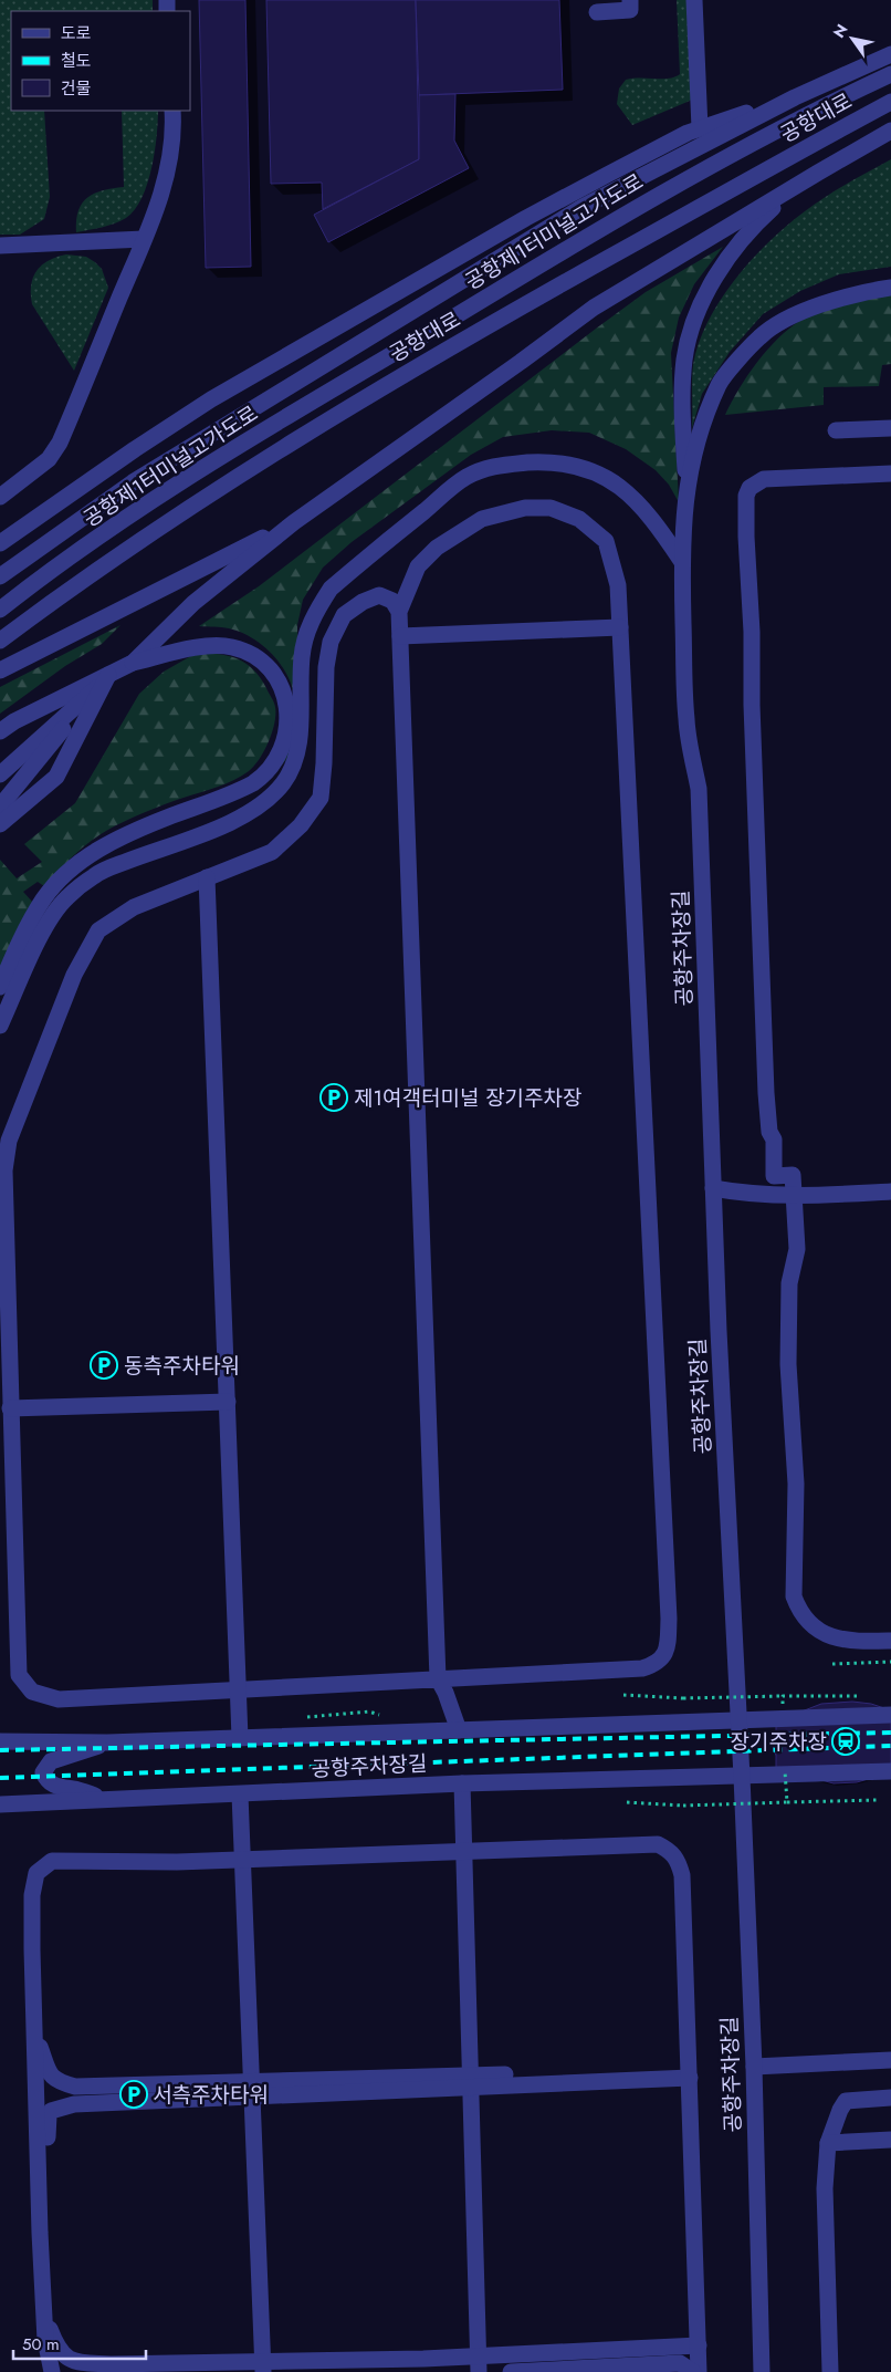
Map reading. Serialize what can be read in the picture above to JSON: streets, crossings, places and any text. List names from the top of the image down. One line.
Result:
{"streets":{"street":["공항대로","공항제1터미널고가도로","공항주차장길"]},"places":{"parking":["제1여객터미널 장기주차장","동측주차타워","서측주차타워"],"station":["장기주차장"]},"legend":["도로","철도","건물"],"scale_bar":"50 m","north":"top left"}
